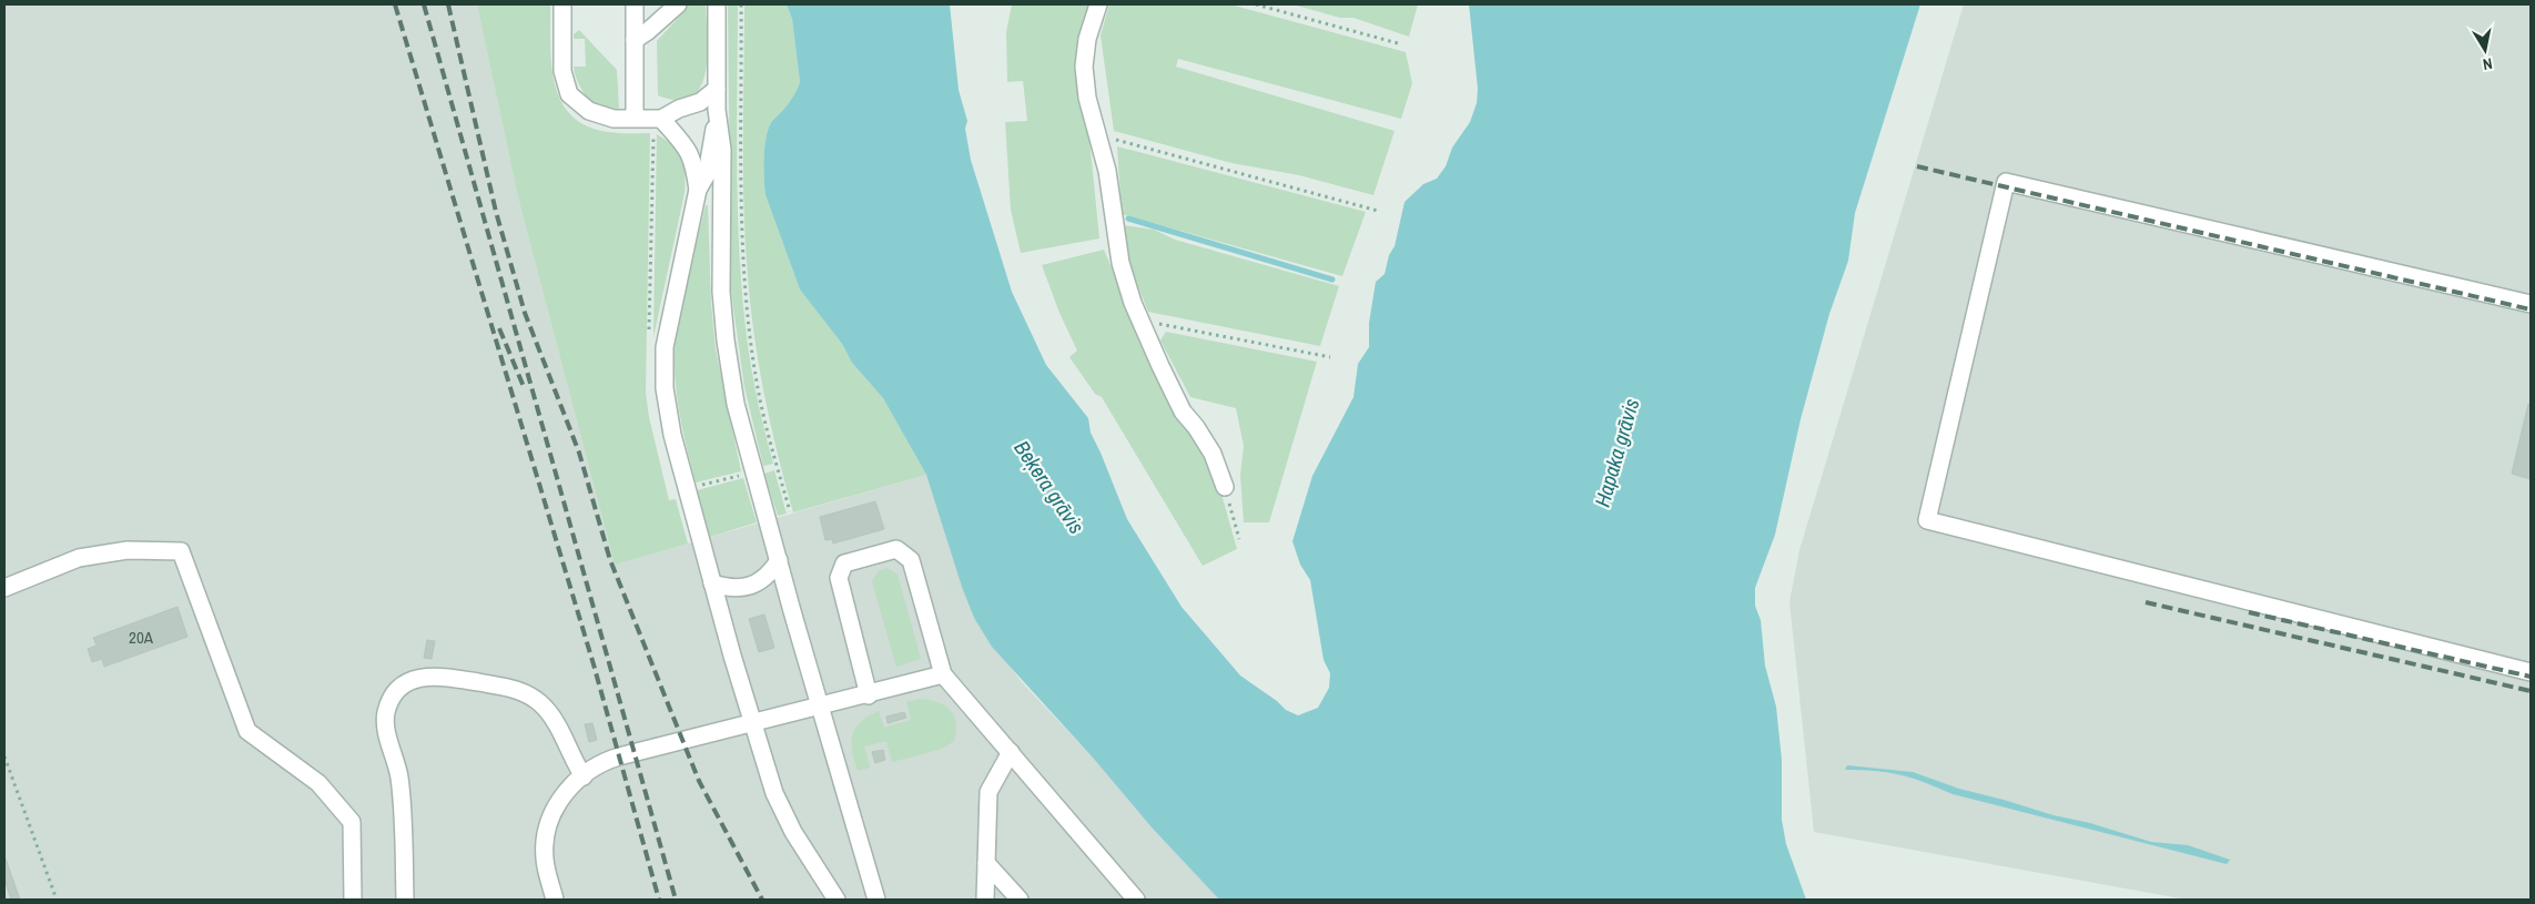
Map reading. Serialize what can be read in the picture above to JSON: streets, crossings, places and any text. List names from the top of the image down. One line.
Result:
{"water":["Hapaka grāvis","Beķera grāvis"],"house_numbers":["20A"],"north":"bottom"}
